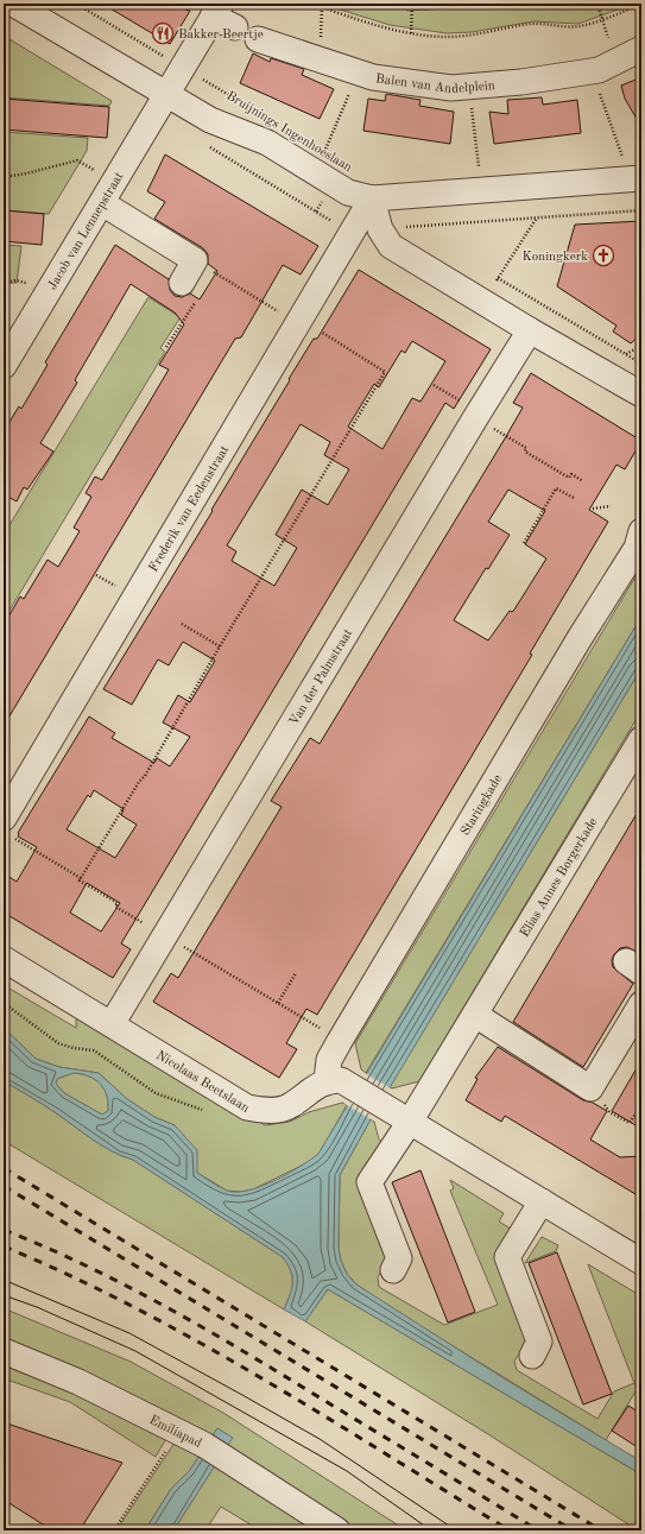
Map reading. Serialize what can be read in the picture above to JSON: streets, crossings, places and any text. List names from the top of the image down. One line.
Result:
{"streets":{"street":["Balen van Andelplein","Bruijnings Ingenhoeslaan","Jacob van Lennepstraat","Frederik van Eedenstraat","Van der Palmstraat","Staringkade","Elias Annes Borgerkade","Nicolaas Beetslaan","Emiliapad"]},"crossings":[["Bruijnings Ingenhoeslaan","Jacob van Lennepstraat"],["Bruijnings Ingenhoeslaan","Frederik van Eedenstraat"],["Van der Palmstraat","Nicolaas Beetslaan"],["Staringkade","Nicolaas Beetslaan"]],"places":{"restaurant":["Bakker Beertje"],"church":["Koningkerk"]}}
